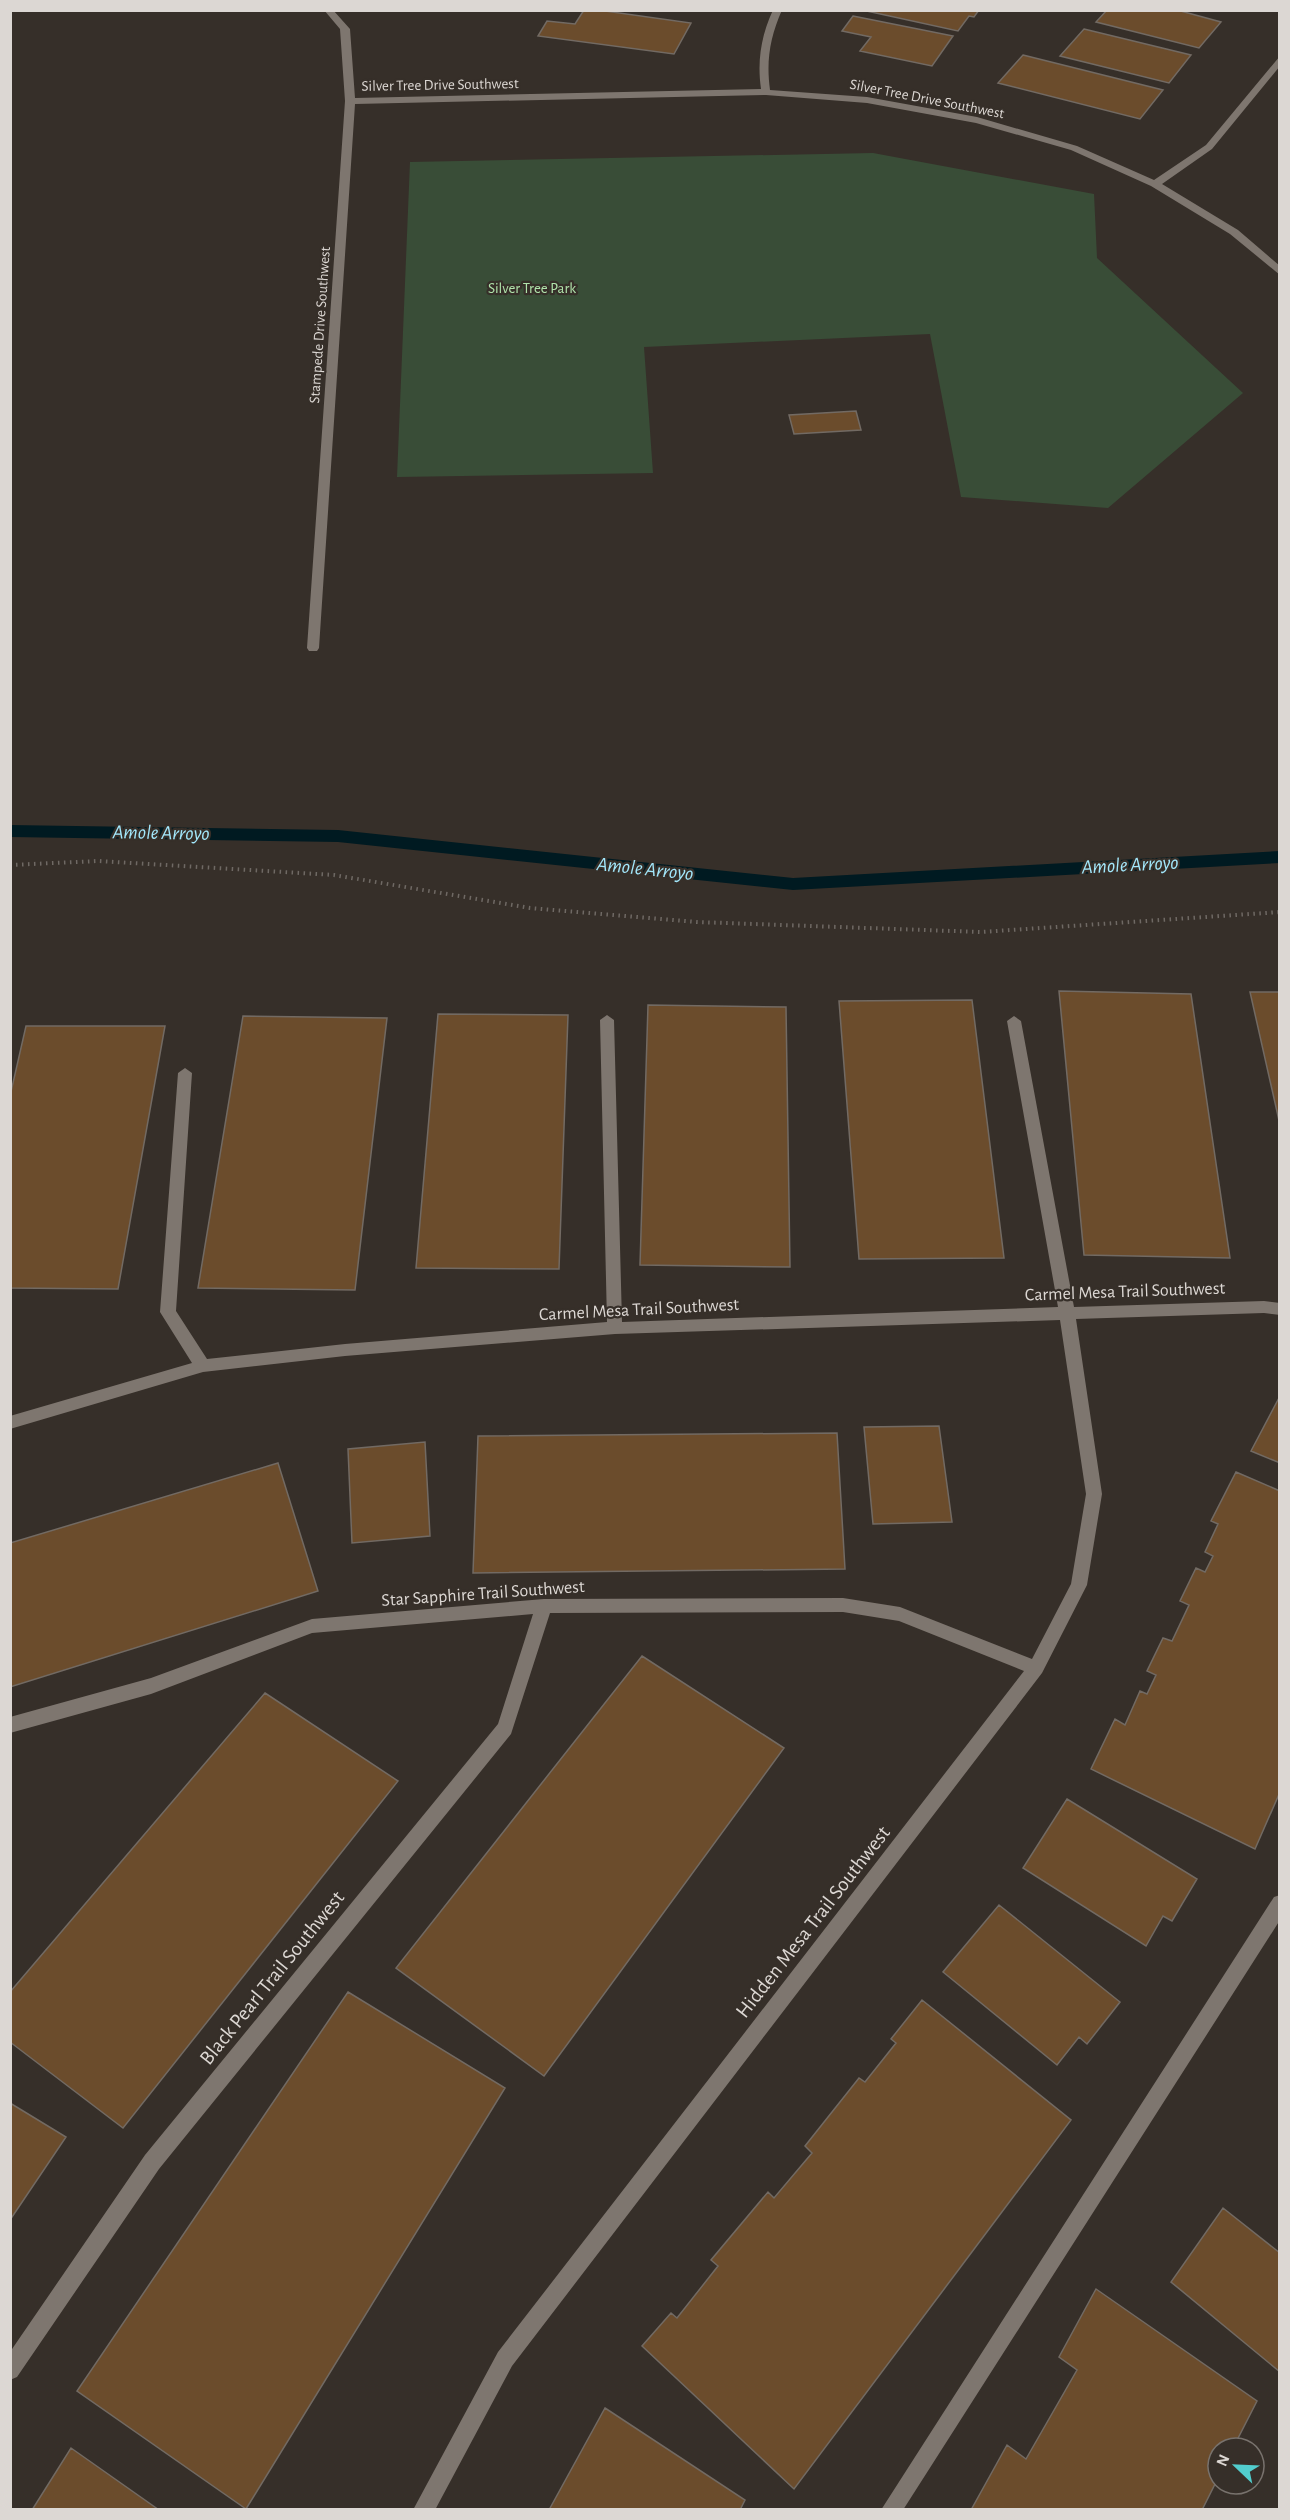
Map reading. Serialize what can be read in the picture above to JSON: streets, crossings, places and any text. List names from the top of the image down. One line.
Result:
{"streets":{"street":["Silver Tree Drive Southwest","Stampede Drive Southwest","Carmel Mesa Trail Southwest","Star Sapphire Trail Southwest","Hidden Mesa Trail Southwest","Black Pearl Trail Southwest"]},"crossings":[["Silver Tree Drive Southwest","Stampede Drive Southwest"],["Carmel Mesa Trail Southwest","Hidden Mesa Trail Southwest"],["Star Sapphire Trail Southwest","Hidden Mesa Trail Southwest"],["Star Sapphire Trail Southwest","Black Pearl Trail Southwest"]],"water":["Amole Arroyo"],"parks":["Silver Tree Park"],"north":"top left"}
